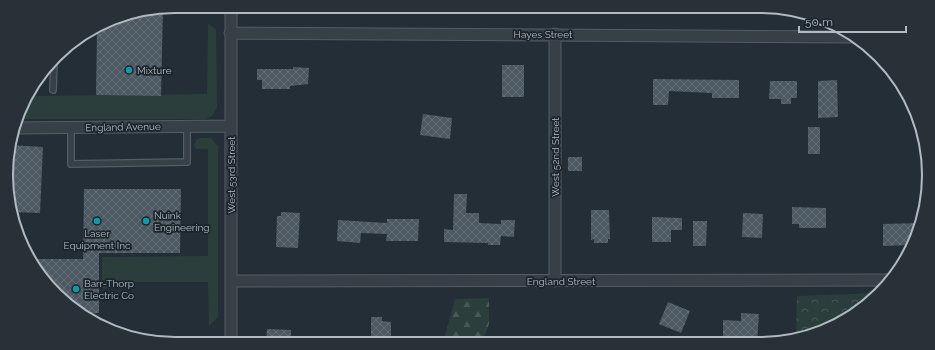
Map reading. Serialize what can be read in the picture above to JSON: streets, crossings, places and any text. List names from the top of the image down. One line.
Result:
{"streets":{"street":["Hayes Street","England Avenue","West 52nd Street","West 53rd Street","England Street"]},"crossings":[["Hayes Street","West 52nd Street"],["Hayes Street","West 53rd Street"],["England Avenue","West 53rd Street"],["West 52nd Street","England Street"],["West 53rd Street","England Street"]],"places":["Mixture","Laser Equipment Inc","Nuink Engineering","Barr-Thorp Electric Co"],"scale_bar":"50 m"}
